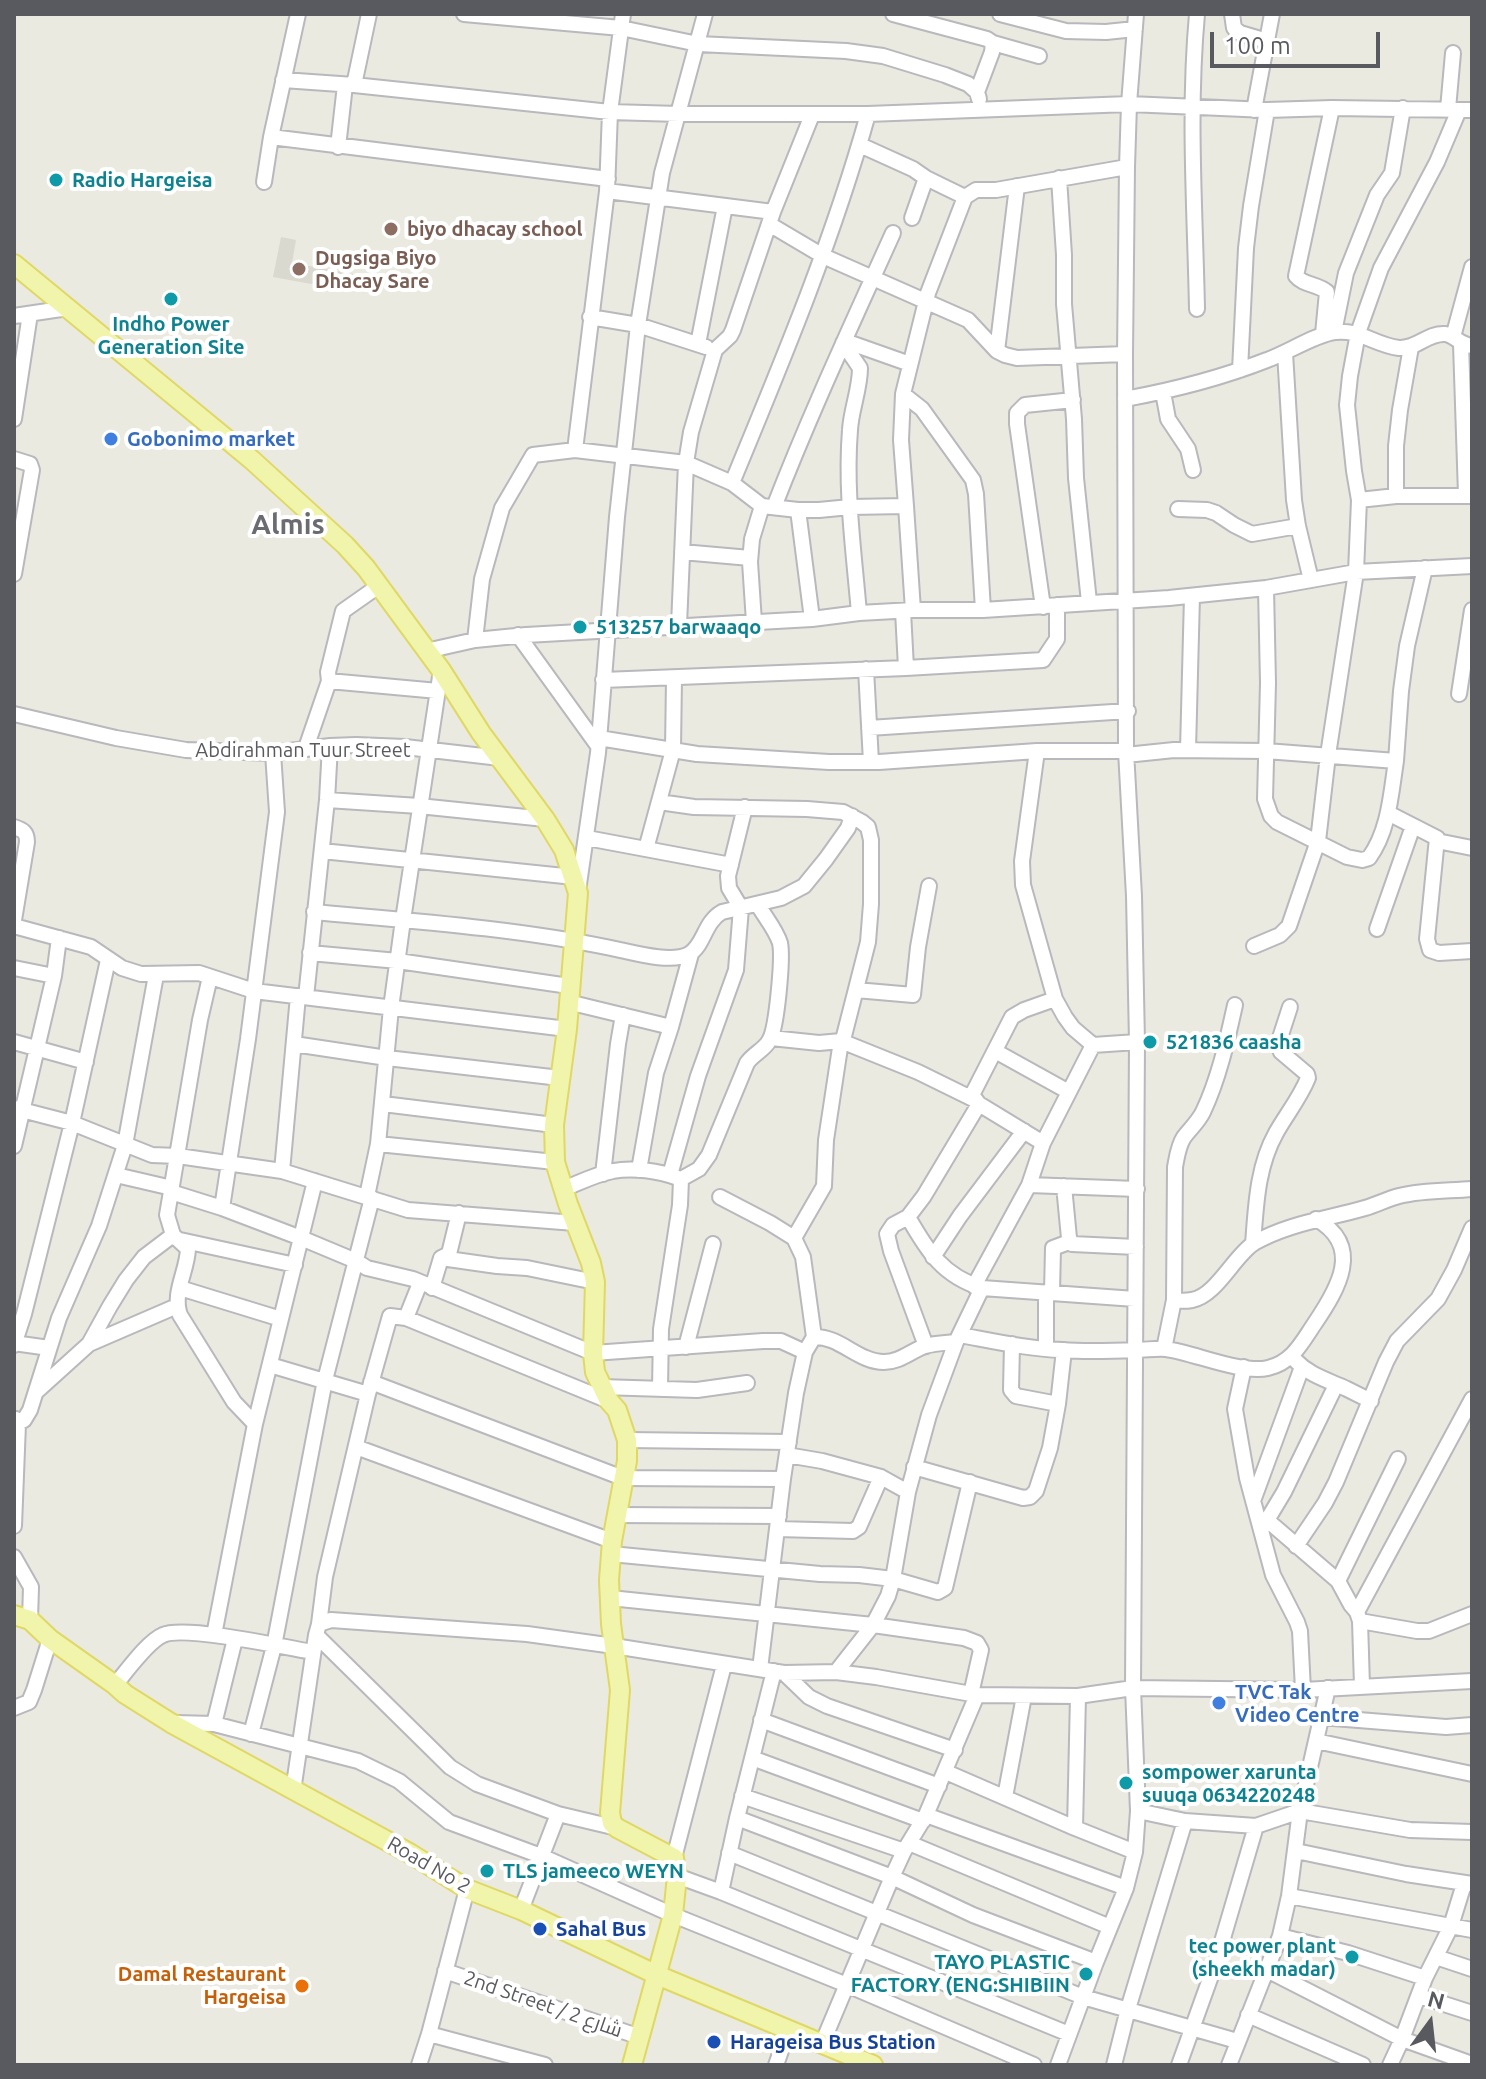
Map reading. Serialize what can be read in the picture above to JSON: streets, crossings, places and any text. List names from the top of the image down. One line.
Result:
{"streets":{"main road":["Road No 2"],"street":["Abdirahman Tuur Street","2nd Street / شارع 2"]},"districts":["Almis"],"places":["Radio Hargeisa","biyo dhacay school","Dugsiga Biyo Dhacay Sare","Indho Power Generation Site","Gobonimo market","513257 barwaaqo","521836 caasha","TVC Tak Video Centre","sompower xarunta suuqa 0634220248","TLS jameeco WEYN","Sahal Bus","tec power plant (sheekh madar)","TAYO PLASTIC FACTORY (ENG:SHIBIIN","Damal Restaurant Hargeisa","Harageisa Bus Station"],"scale_bar":"100 m","north":"top"}
